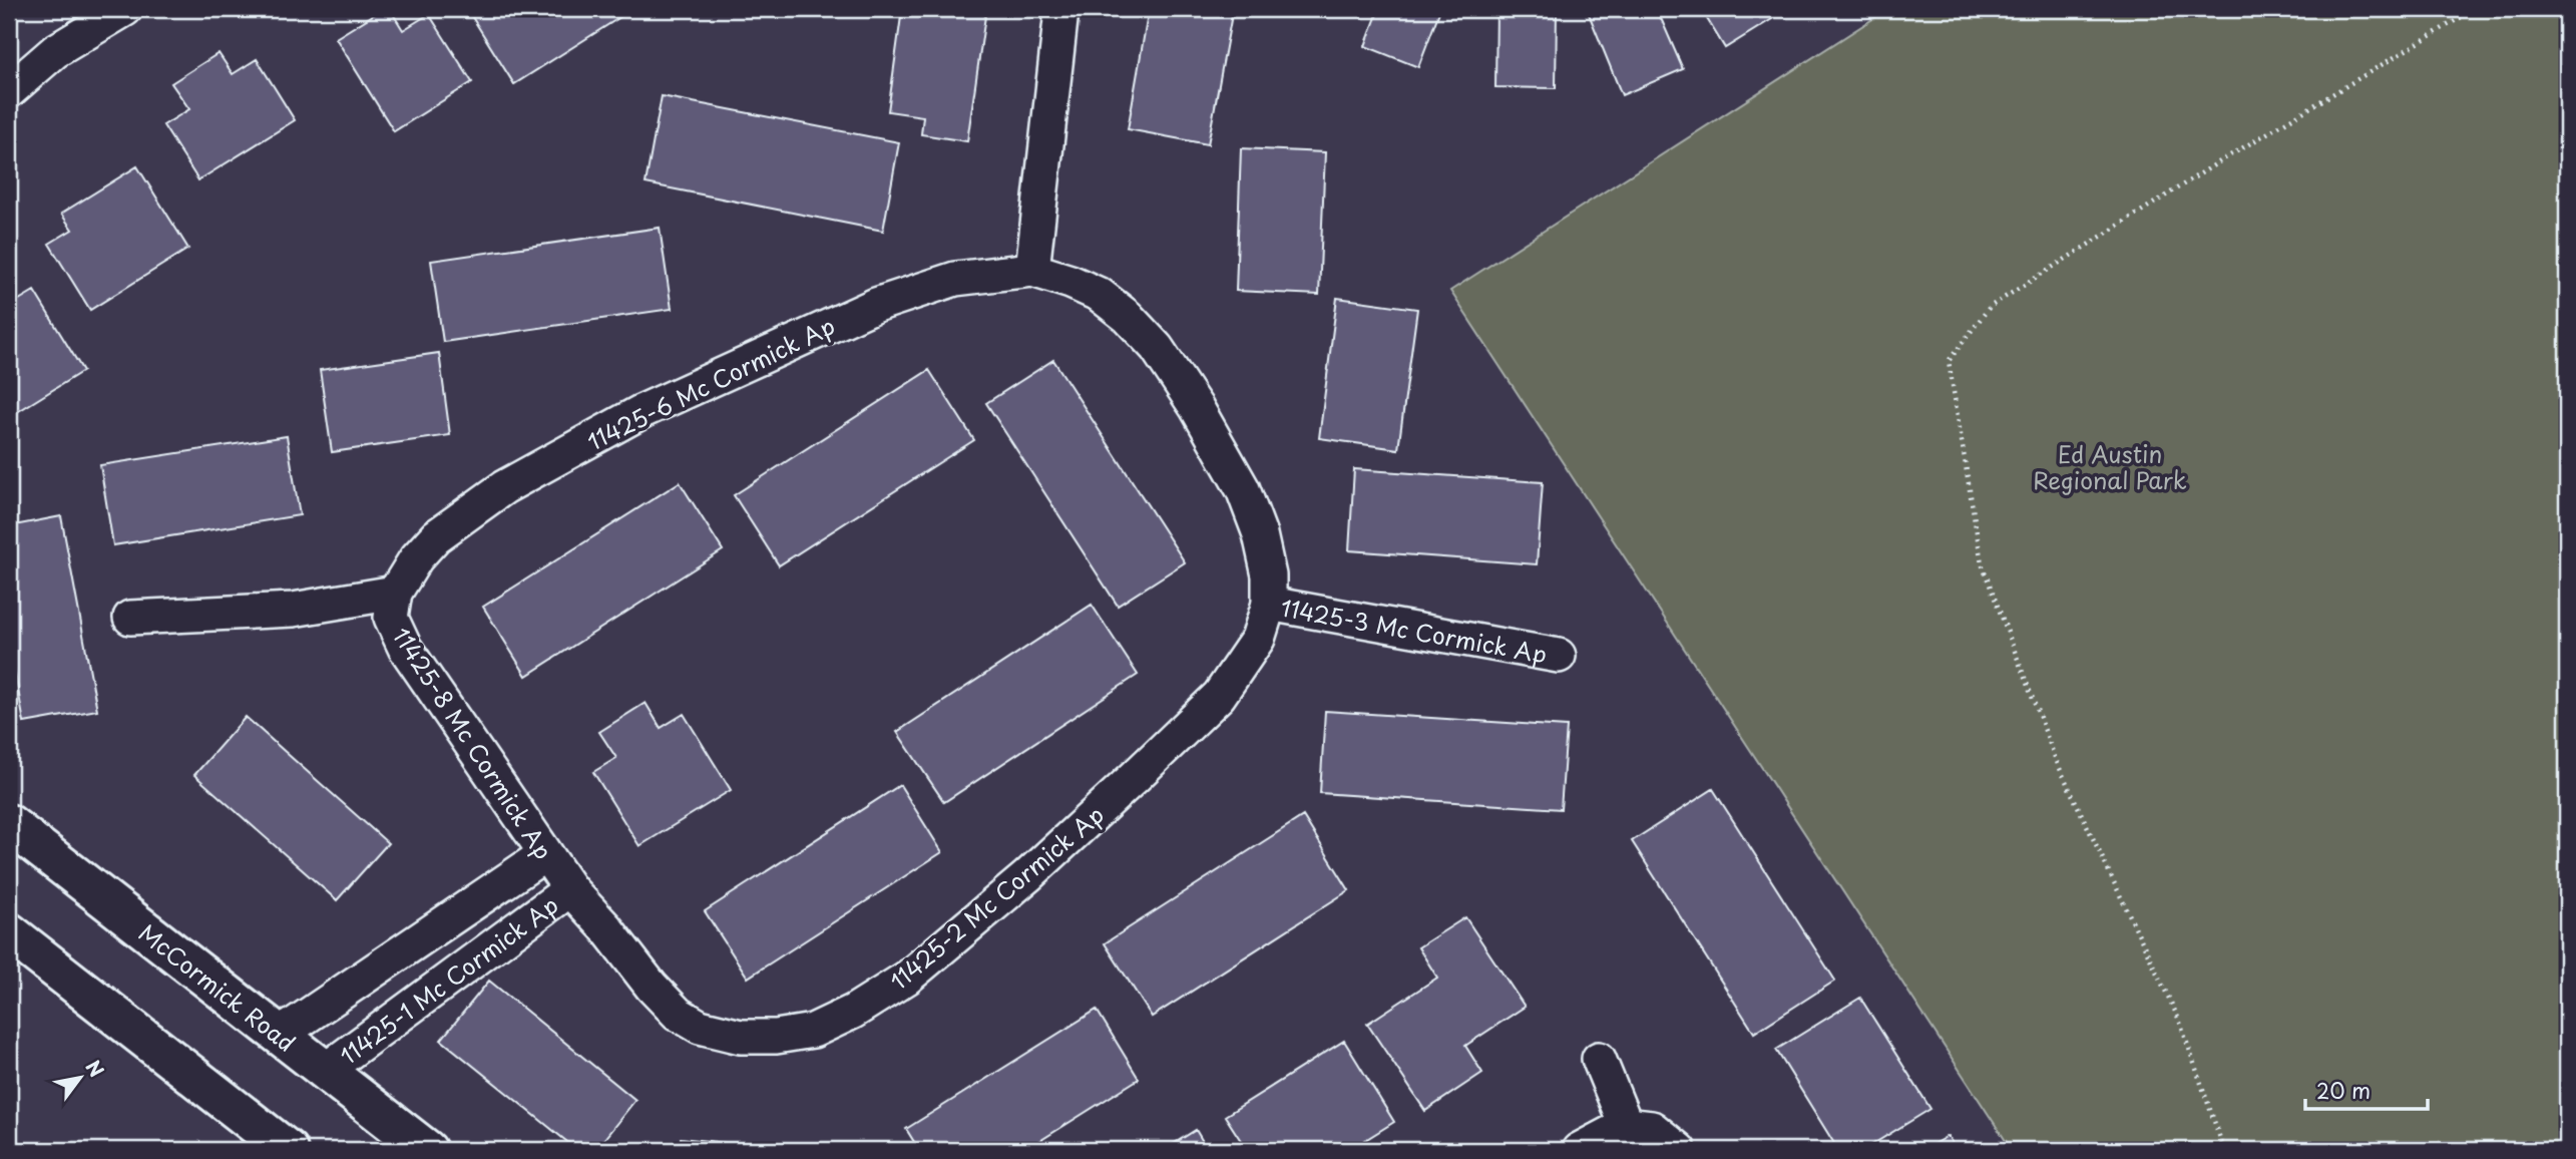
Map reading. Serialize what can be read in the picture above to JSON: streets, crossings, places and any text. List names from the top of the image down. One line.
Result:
{"streets":{"main road":["McCormick Road"],"street":["11425-6 Mc Cormick Ap","11425-3 Mc Cormick Ap","11425-8 Mc Cormick Ap","11425-2 Mc Cormick Ap","11425-1 Mc Cormick Ap"]},"crossings":[["11425-6 Mc Cormick Ap","11425-8 Mc Cormick Ap"],["11425-6 Mc Cormick Ap","11425-2 Mc Cormick Ap"],["11425-3 Mc Cormick Ap","11425-2 Mc Cormick Ap"],["11425-8 Mc Cormick Ap","11425-2 Mc Cormick Ap"],["11425-8 Mc Cormick Ap","11425-1 Mc Cormick Ap"],["11425-2 Mc Cormick Ap","11425-1 Mc Cormick Ap"],["11425-1 Mc Cormick Ap","McCormick Road"]],"parks":["Ed Austin Regional Park"],"scale_bar":"20 m","north":"top right"}
